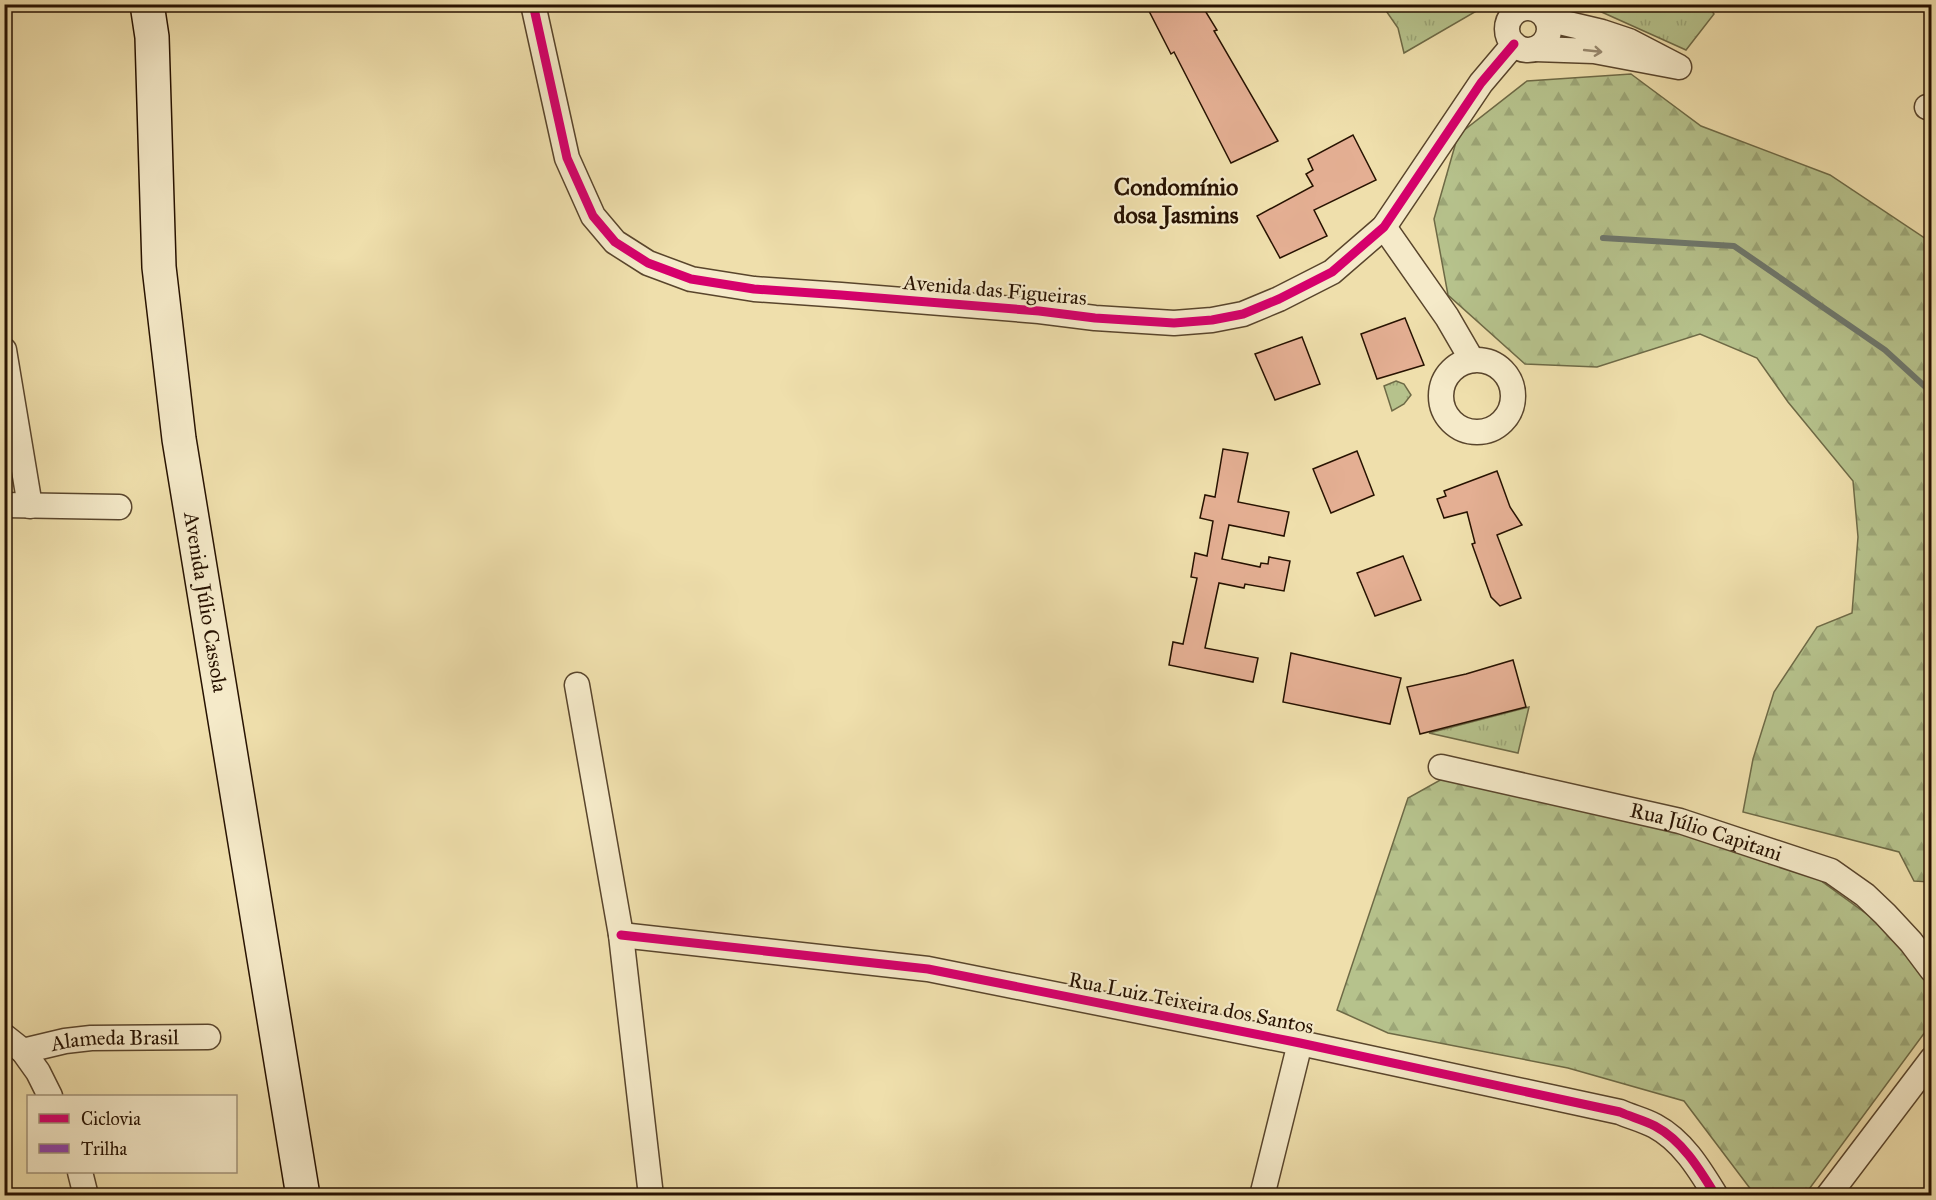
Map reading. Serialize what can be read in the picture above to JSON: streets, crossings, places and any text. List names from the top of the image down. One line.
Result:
{"streets":{"main road":["Avenida Júlio Cassola"],"street":["Avenida das Figueiras","Rua Júlio Capitani","Rua Luiz Teixeira dos Santos","Alameda Brasil"]},"districts":["Condomínio dosa Jasmins"],"legend":["Ciclovia","Trilha"]}
